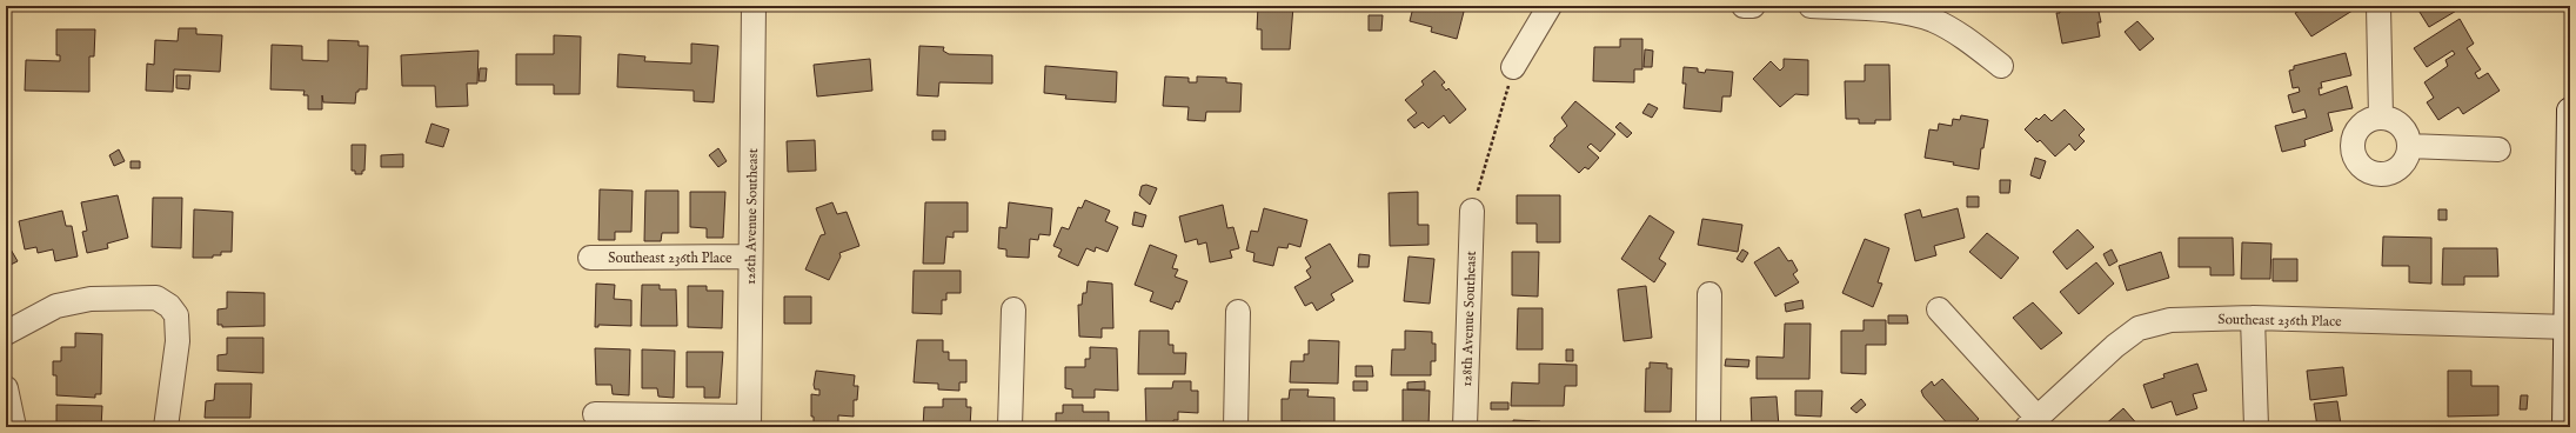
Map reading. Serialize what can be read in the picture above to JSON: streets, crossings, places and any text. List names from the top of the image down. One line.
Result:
{"streets":{"street":["126th Avenue Southeast","Southeast 236th Place","128th Avenue Southeast"]},"crossings":[["126th Avenue Southeast","Southeast 236th Place"]]}
